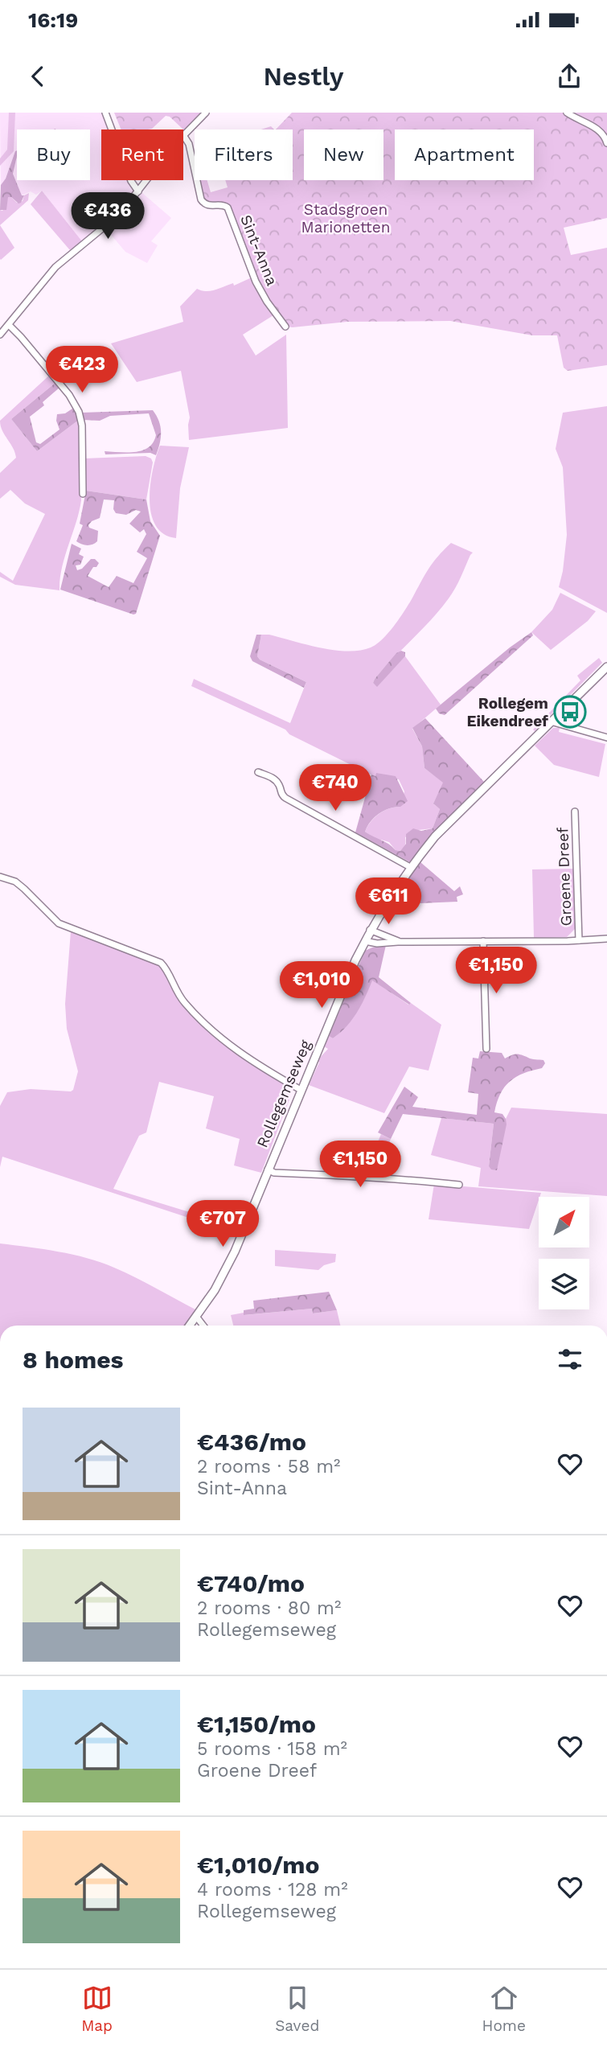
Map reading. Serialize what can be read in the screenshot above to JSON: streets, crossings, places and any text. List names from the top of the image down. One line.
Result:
{"streets":{"street":["Sint-Anna","Groene Dreef","Rollegemseweg"]},"crossings":[["Groene Dreef","Rollegemseweg"]],"parks":["Stadsgroen Marionetten"],"places":{"bus stop":["Rollegem Eikendreef"]},"north":"top right","page":{"status":"16:19","header":"Nestly","chip":["Buy","Rent","Filters","New","Apartment"],"price":["€436","€423","€740","€611","€1,150","€1,010","€1,150","€707"],"heading":"8 homes","list":[{"name":"€436/mo","note":"2 rooms · 58 m² · Sint-Anna"},{"name":"€740/mo","note":"2 rooms · 80 m² · Rollegemseweg"},{"name":"€1,150/mo","note":"5 rooms · 158 m² · Groene Dreef"},{"name":"€1,010/mo","note":"4 rooms · 128 m² · Rollegemseweg"}],"tabs":["Map","Saved","Home"]}}
